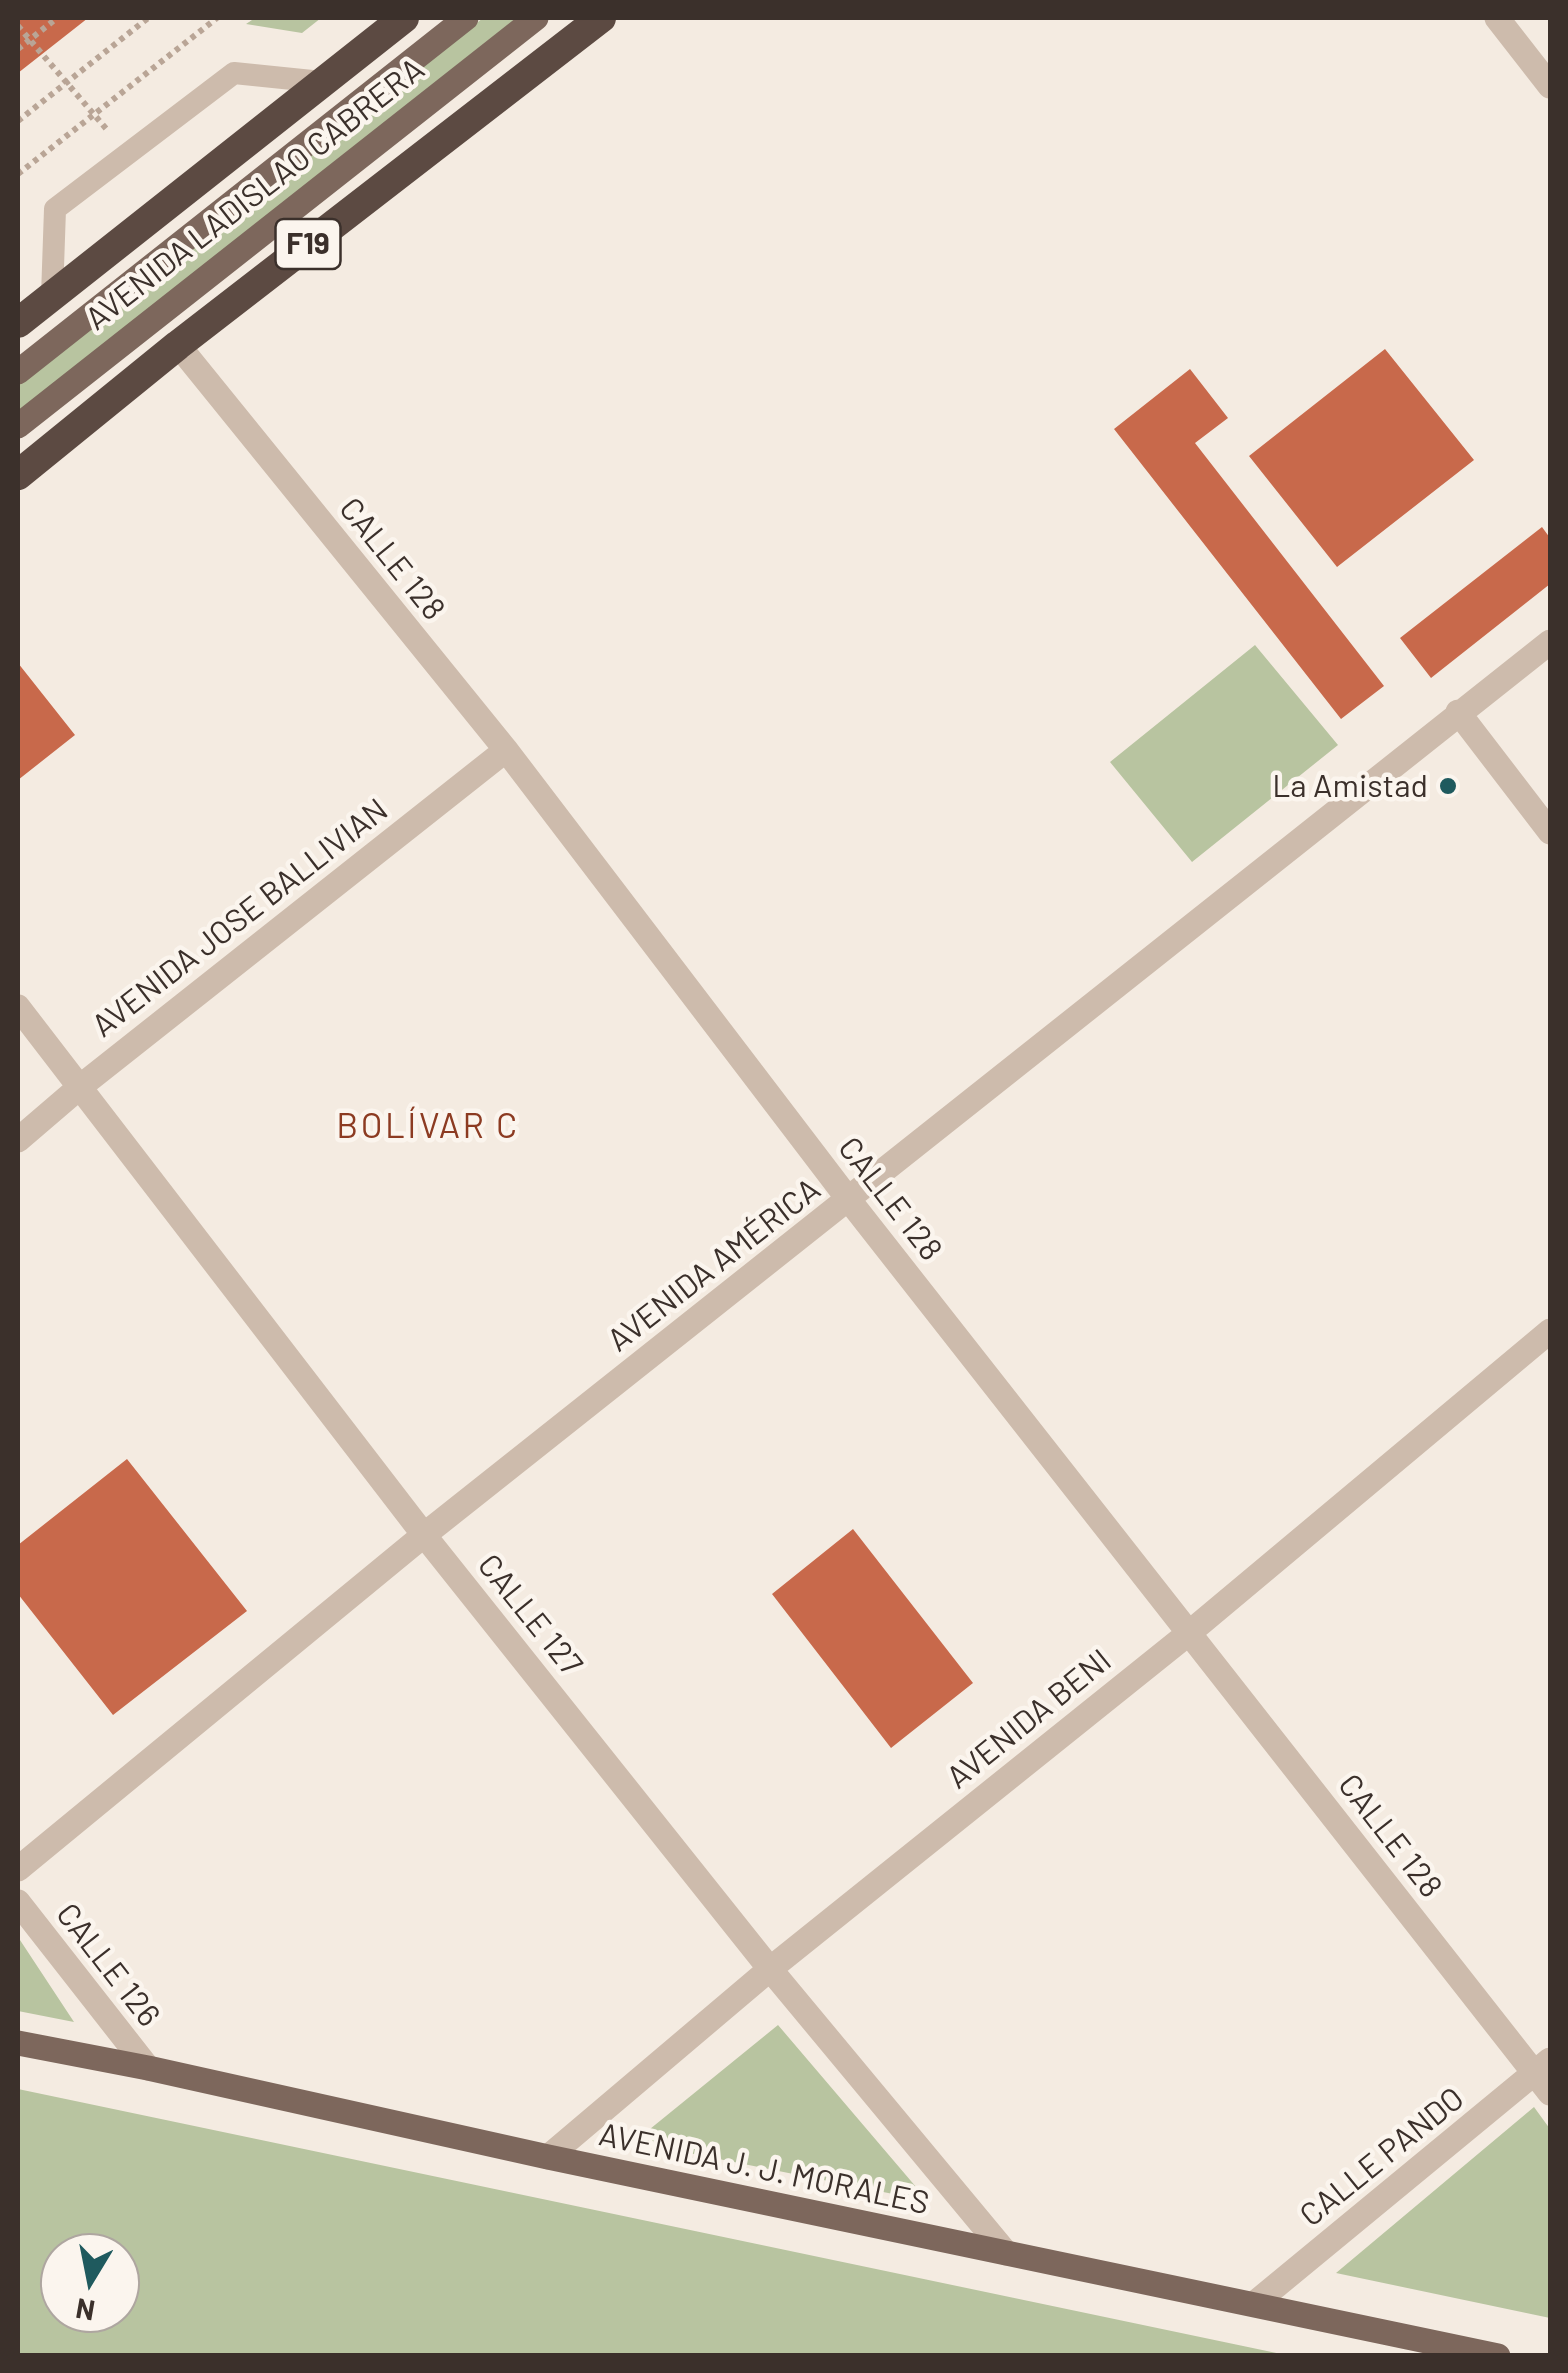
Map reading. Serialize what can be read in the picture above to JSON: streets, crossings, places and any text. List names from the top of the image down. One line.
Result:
{"streets":{"highway":["AVENIDA LADISLAO CABRERA","F19"],"main road":["AVENIDA J. J. MORALES"],"street":["CALLE 128","AVENIDA JOSE BALLIVIAN","AVENIDA AMÉRICA","CALLE 127","AVENIDA BENI","CALLE 126","CALLE PANDO"]},"crossings":[["F19","CALLE 128"],["CALLE 128","AVENIDA JOSE BALLIVIAN"],["CALLE 128","AVENIDA AMÉRICA"],["CALLE 128","AVENIDA BENI"],["CALLE 128","CALLE PANDO"],["AVENIDA JOSE BALLIVIAN","CALLE 127"],["AVENIDA AMÉRICA","CALLE 127"],["CALLE 127","AVENIDA BENI"],["CALLE 127","AVENIDA J. J. MORALES"],["AVENIDA BENI","AVENIDA J. J. MORALES"],["CALLE 126","AVENIDA J. J. MORALES"],["CALLE PANDO","AVENIDA J. J. MORALES"]],"districts":["BOLÍVAR C"],"places":["La Amistad"],"north":"bottom"}
